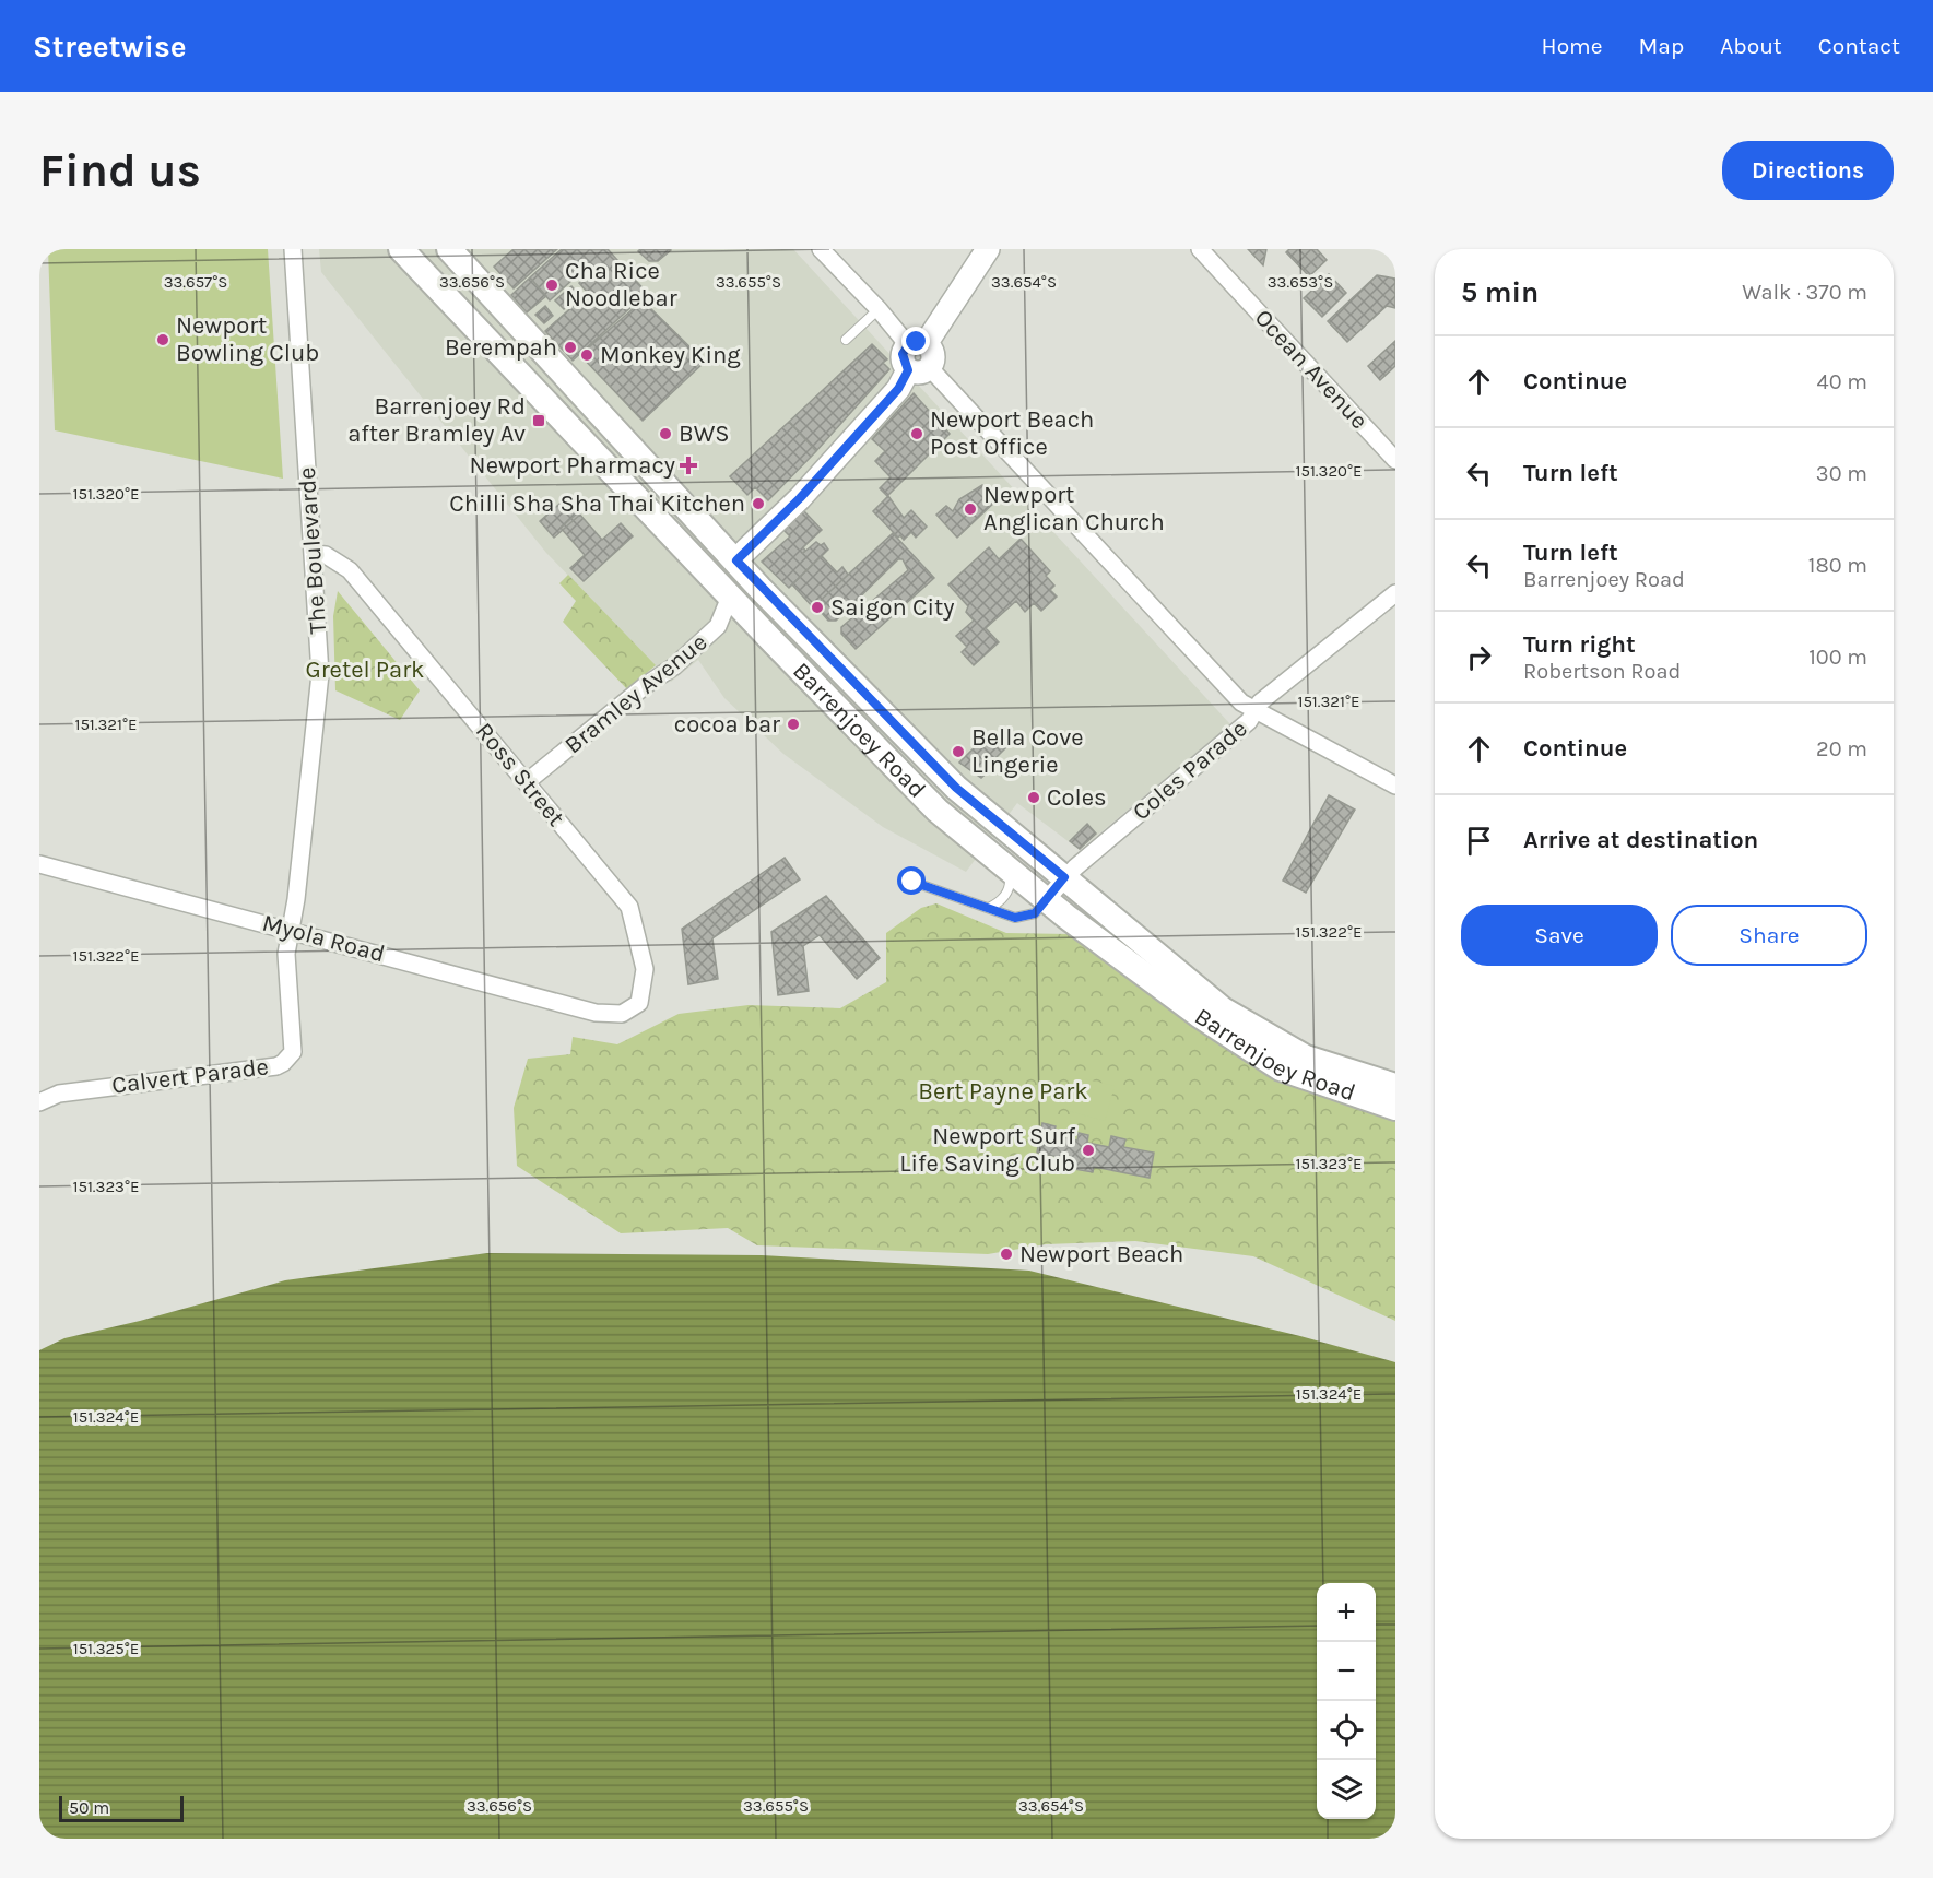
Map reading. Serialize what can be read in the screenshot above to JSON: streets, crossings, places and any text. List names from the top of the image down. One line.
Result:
{"streets":{"main road":["Barrenjoey Road"],"street":["Ocean Avenue","The Boulevarde","Bramley Avenue","Coles Parade","Ross Street","Myola Road","Calvert Parade"]},"crossings":[["The Boulevarde","Ross Street"],["The Boulevarde","Myola Road"],["The Boulevarde","Calvert Parade"],["Bramley Avenue","Barrenjoey Road"],["Bramley Avenue","Ross Street"],["Barrenjoey Road","Coles Parade"],["Ross Street","Myola Road"],["Myola Road","Calvert Parade"]],"parks":["Gretel Park","Bert Payne Park"],"places":{"other":["Cha Rice Noodlebar","Newport Bowling Club","Berempah","Monkey King","BWS","Newport Beach Post Office","Chilli Sha Sha Thai Kitchen","Newport Anglican Church","Saigon City","cocoa bar","Bella Cove Lingerie","Coles","Newport Surf Life Saving Club","Newport Beach"],"transit":["Barrenjoey Rd after Bramley Av"],"health":["Newport Pharmacy"]},"scale_bar":"50 m","page":{"header":"Streetwise","nav":["Home","Map","About","Contact"],"buttons":["Directions",["Save","Share"]],"title":"Find us","heading":["5 min","Walk · 370 m"],"list":[["Continue","40 m"],["Turn left","30 m"],["Turn left","Barrenjoey Road","180 m"],["Turn right","Robertson Road","100 m"],["Continue","20 m"],"Arrive at destination"],"map_buttons":["+","−"],"scale":"50 m"},"coordinates":["33.657°S","33.656°S","33.655°S","33.654°S","33.653°S","151.320°E","151.321°E","151.322°E","151.323°E","151.324°E","151.325°E"]}
